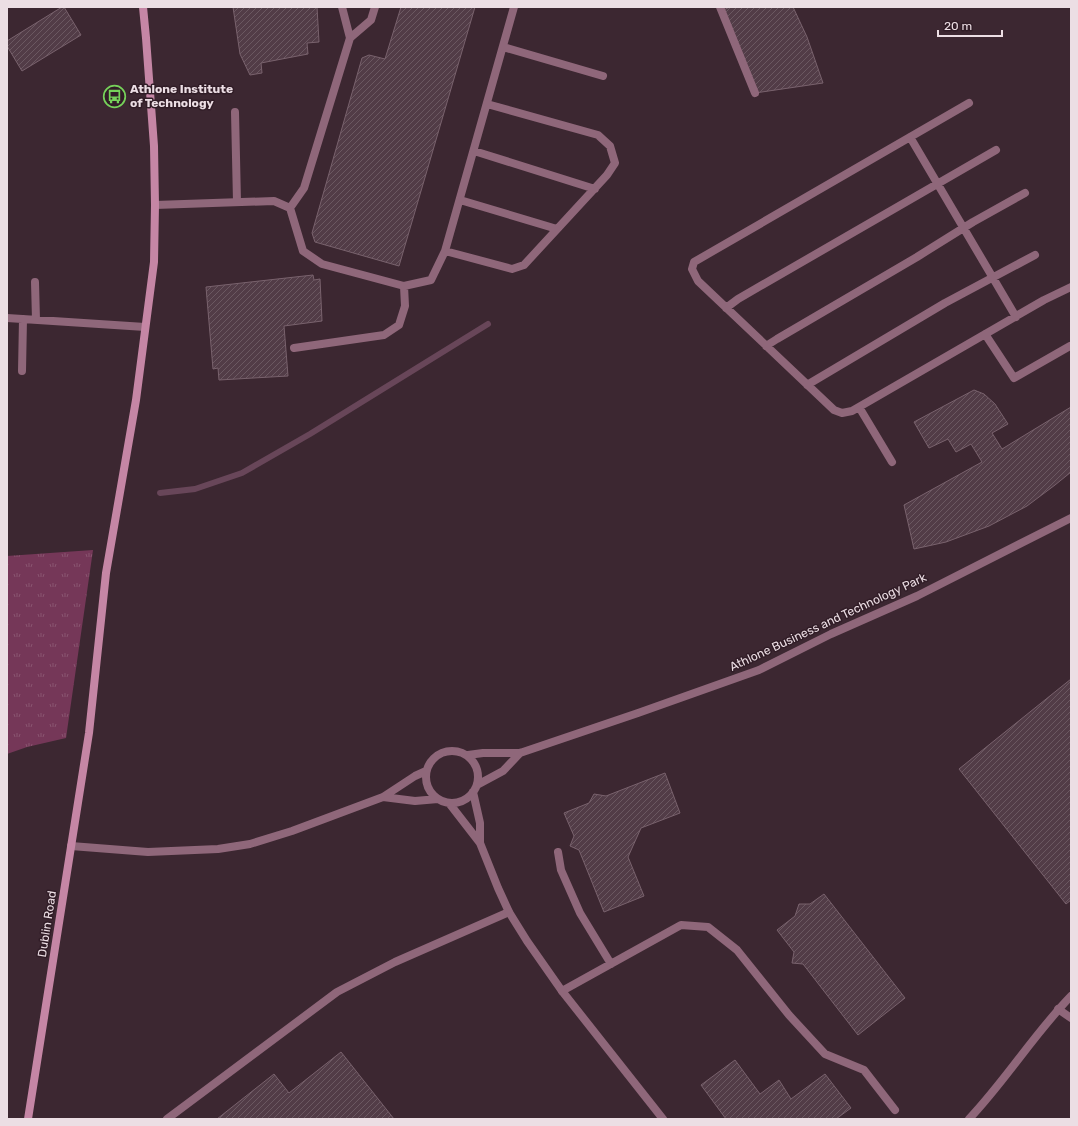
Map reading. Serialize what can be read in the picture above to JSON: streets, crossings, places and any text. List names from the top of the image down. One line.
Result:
{"streets":{"main road":["Dublin Road"],"street":["Athlone Business and Technology Park"]},"crossings":[["Athlone Business and Technology Park","Dublin Road"]],"places":{"bus stop":["Athlone Institute of Technology"]},"scale_bar":"20 m"}
